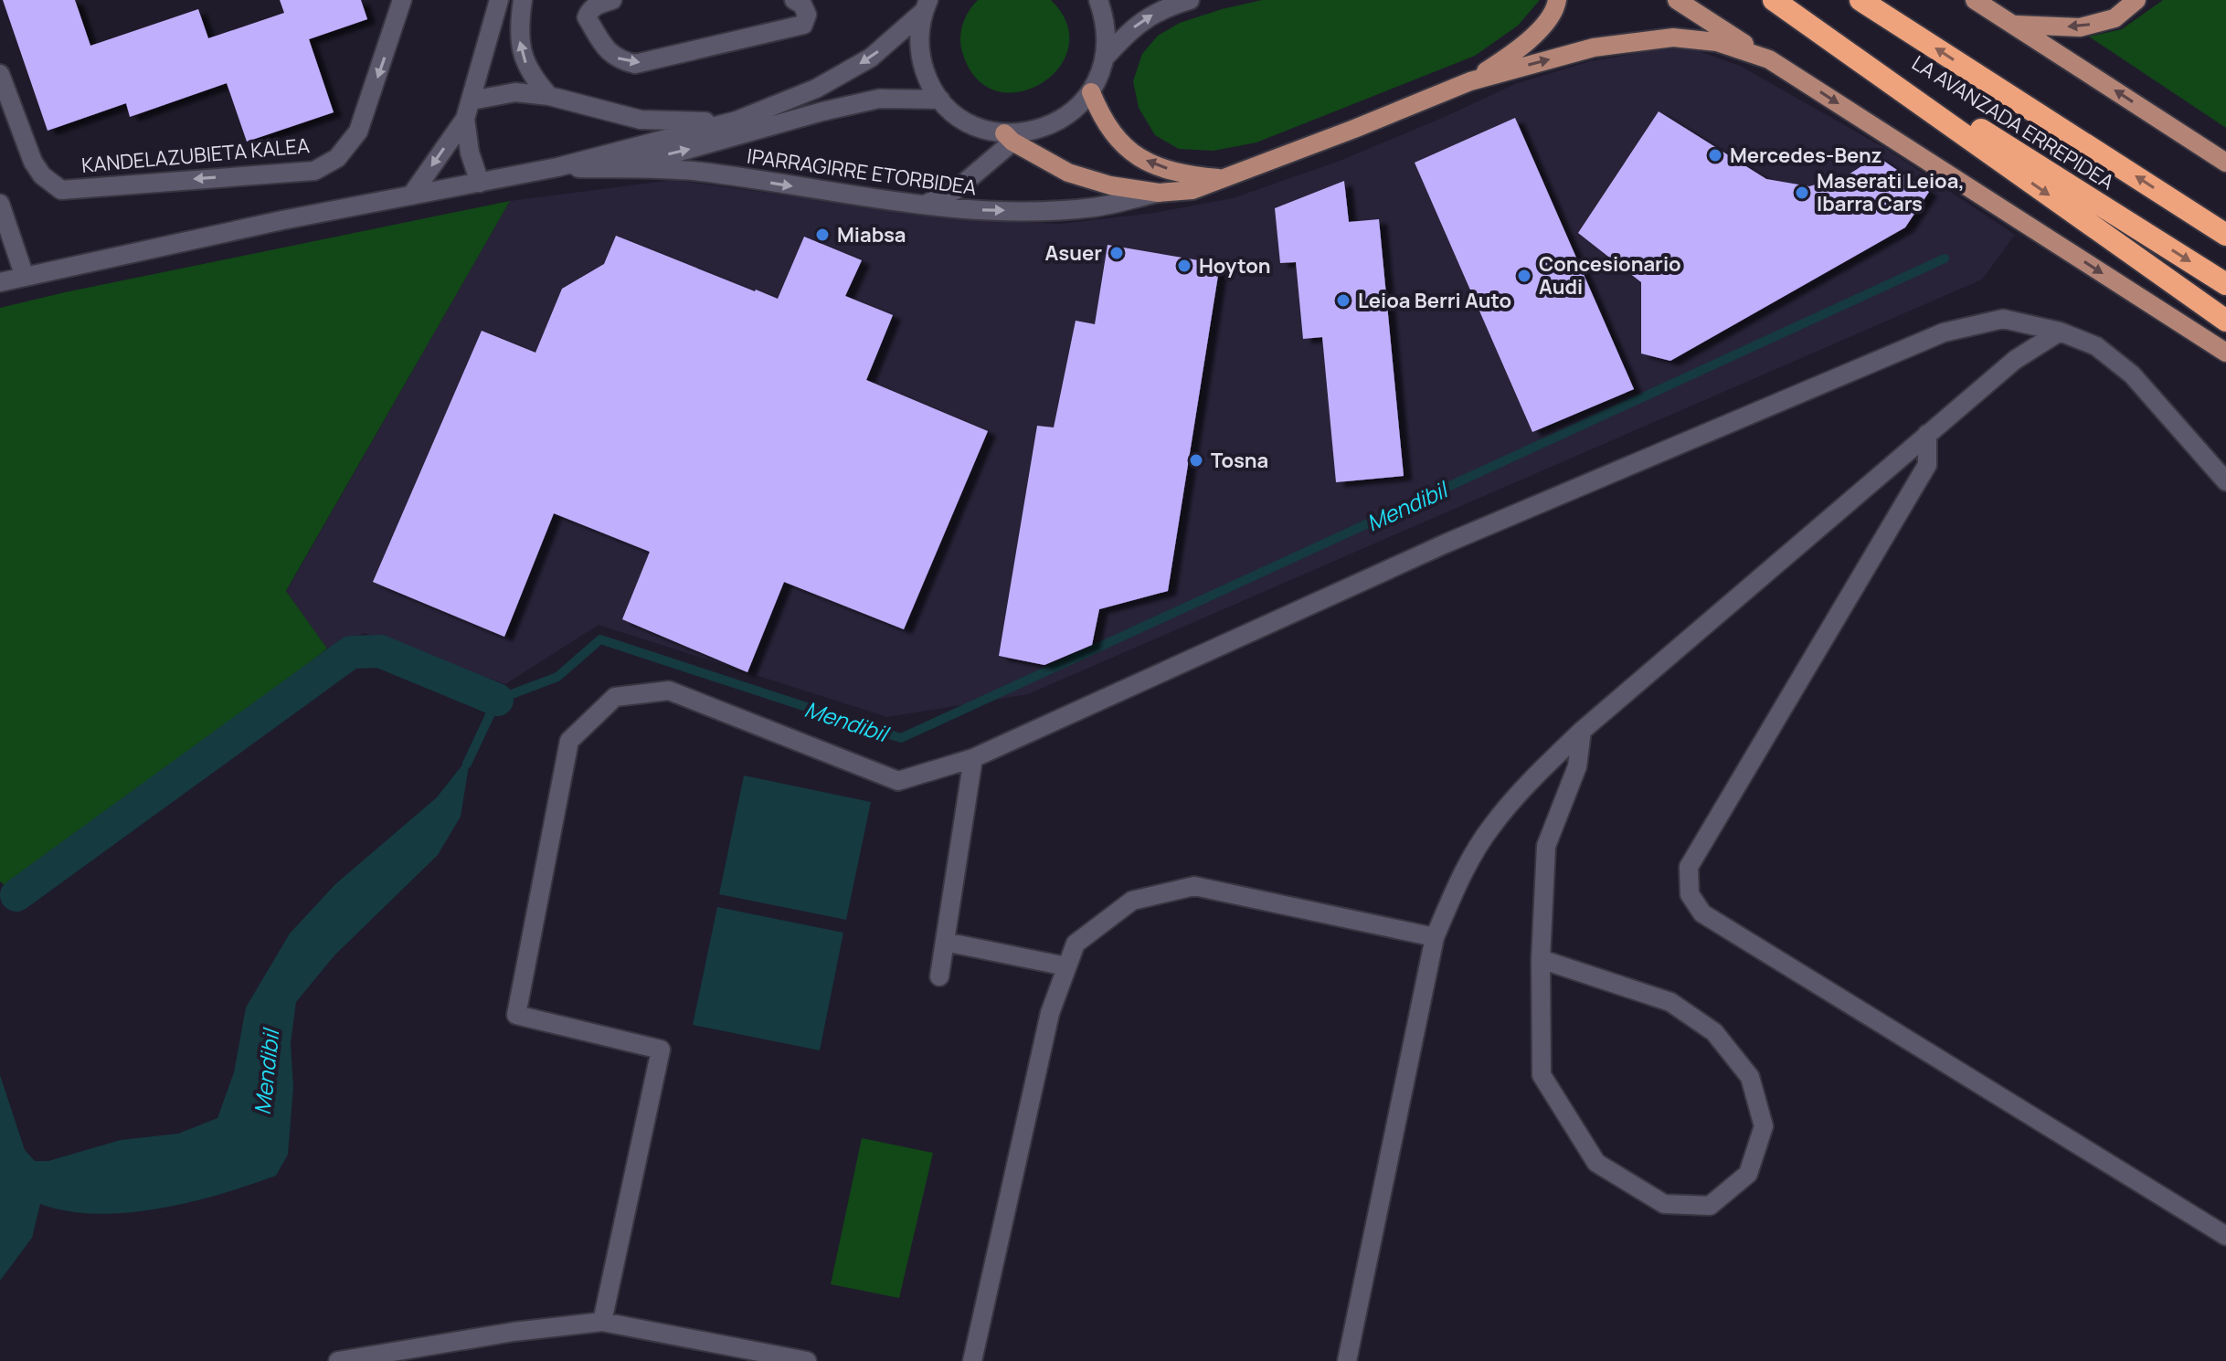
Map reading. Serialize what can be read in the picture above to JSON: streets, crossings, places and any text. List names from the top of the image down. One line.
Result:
{"streets":{"highway":["LA AVANZADA ERREPIDEA"],"street":["KANDELAZUBIETA KALEA","IPARRAGIRRE ETORBIDEA"]},"water":["Mendibil"],"places":["Mercedes-Benz","Maserati Leioa, Ibarra Cars","Miabsa","Asuer","Hoyton","Concesionario Audi","Leioa Berri Auto","Tosna"]}
